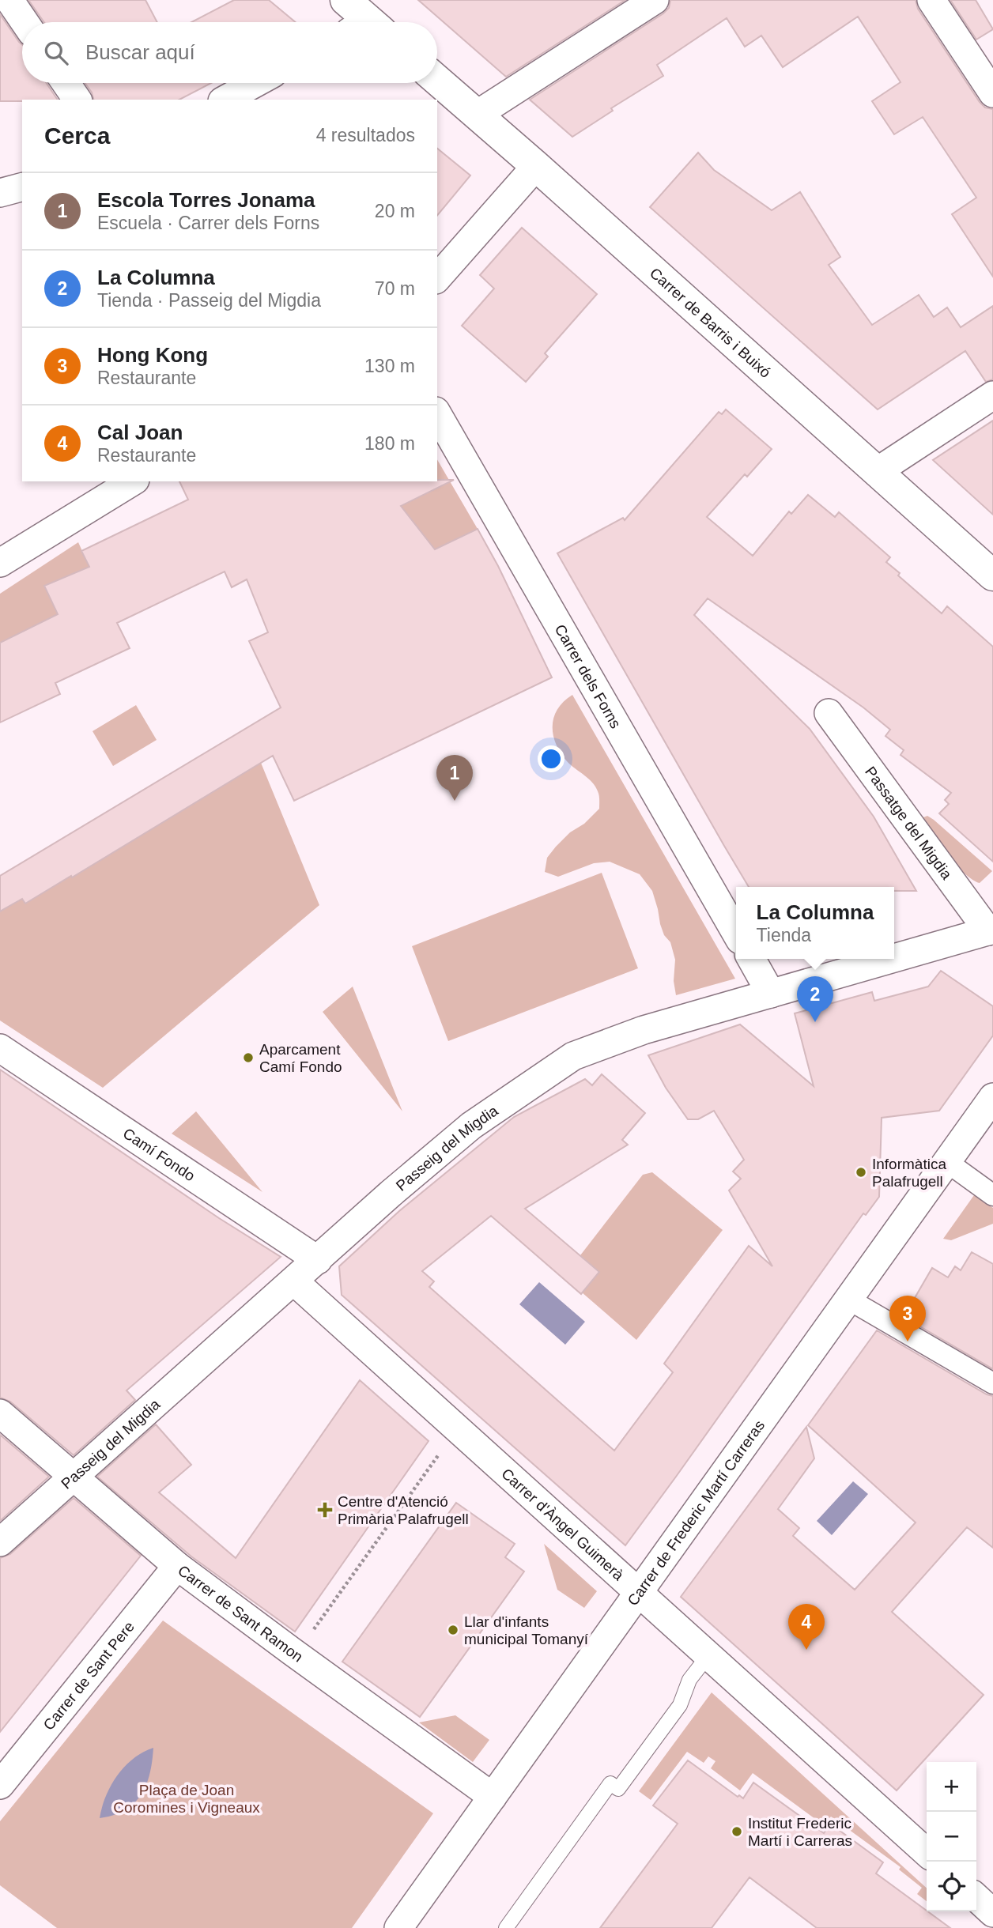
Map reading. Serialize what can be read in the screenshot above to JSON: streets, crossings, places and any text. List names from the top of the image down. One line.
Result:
{"streets":{"street":["Carrer de Barris i Buixó","Carrer dels Forns","Passatge del Migdia","Passeig del Migdia","Camí Fondo","Carrer de Frederic Martí Carreras","Carrer d'Àngel Guimerà","Carrer de Sant Ramon","Carrer de Sant Pere"]},"crossings":[["Passatge del Migdia","Passeig del Migdia"],["Passeig del Migdia","Camí Fondo"],["Passeig del Migdia","Carrer d'Àngel Guimerà"],["Passeig del Migdia","Carrer de Sant Ramon"],["Carrer de Frederic Martí Carreras","Carrer d'Àngel Guimerà"],["Carrer de Frederic Martí Carreras","Carrer de Sant Ramon"],["Carrer de Sant Ramon","Carrer de Sant Pere"]],"parks":["Plaça de Joan Coromines i Vigneaux"],"places":{"other":["Aparcament Camí Fondo","Informàtica Palafrugell","Llar d'infants municipal Tomanyí","Institut Frederic Martí i Carreras"],"health":["Centre d'Atenció Primària Palafrugell"]},"page":{"search":"Buscar aquí","heading":["Cerca","4 resultados"],"list":[{"mark":"1","name":"Escola Torres Jonama","note":"Escuela · Carrer dels Forns","value":"20 m"},{"mark":"2","name":"La Columna","note":"Tienda · Passeig del Migdia","value":"70 m"},{"mark":"3","name":"Hong Kong","note":"Restaurante","value":"130 m"},{"mark":"4","name":"Cal Joan","note":"Restaurante","value":"180 m"}],"pins":["1","2","3","4"],"popup":["La Columna","Tienda"],"map_buttons":["+","−"]}}
